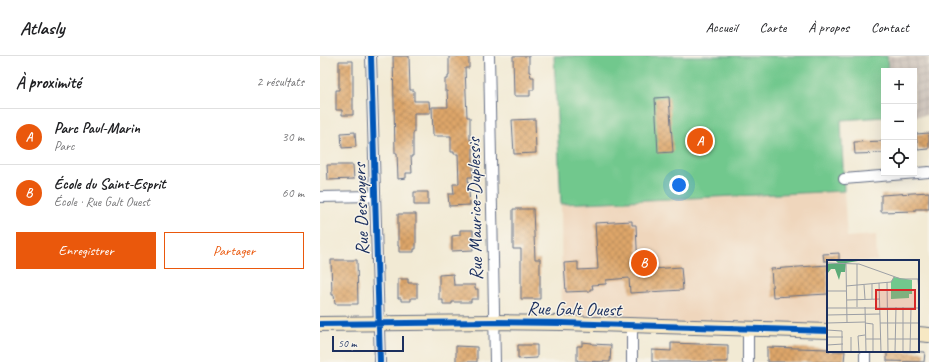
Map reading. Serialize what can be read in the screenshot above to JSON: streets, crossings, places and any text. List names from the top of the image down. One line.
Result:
{"streets":{"street":["Rue Desnoyers","Rue Maurice-Duplessis","Rue Galt Ouest"]},"crossings":[["Rue Desnoyers","Rue Galt Ouest"],["Rue Maurice-Duplessis","Rue Galt Ouest"]],"scale_bar":"50 m","page":{"header":"Atlasly","nav":["Accueil","Carte","À propos","Contact"],"heading":["À proximité","2 résultats"],"map_buttons":["+","−"],"list":[{"mark":"A","name":"Parc Paul-Marin","note":"Parc","value":"30 m"},{"mark":"B","name":"École du Saint-Esprit","note":"École · Rue Galt Ouest","value":"60 m"}],"pins":["A","B"],"buttons":["Enregistrer","Partager"],"scale":"50 m"}}
